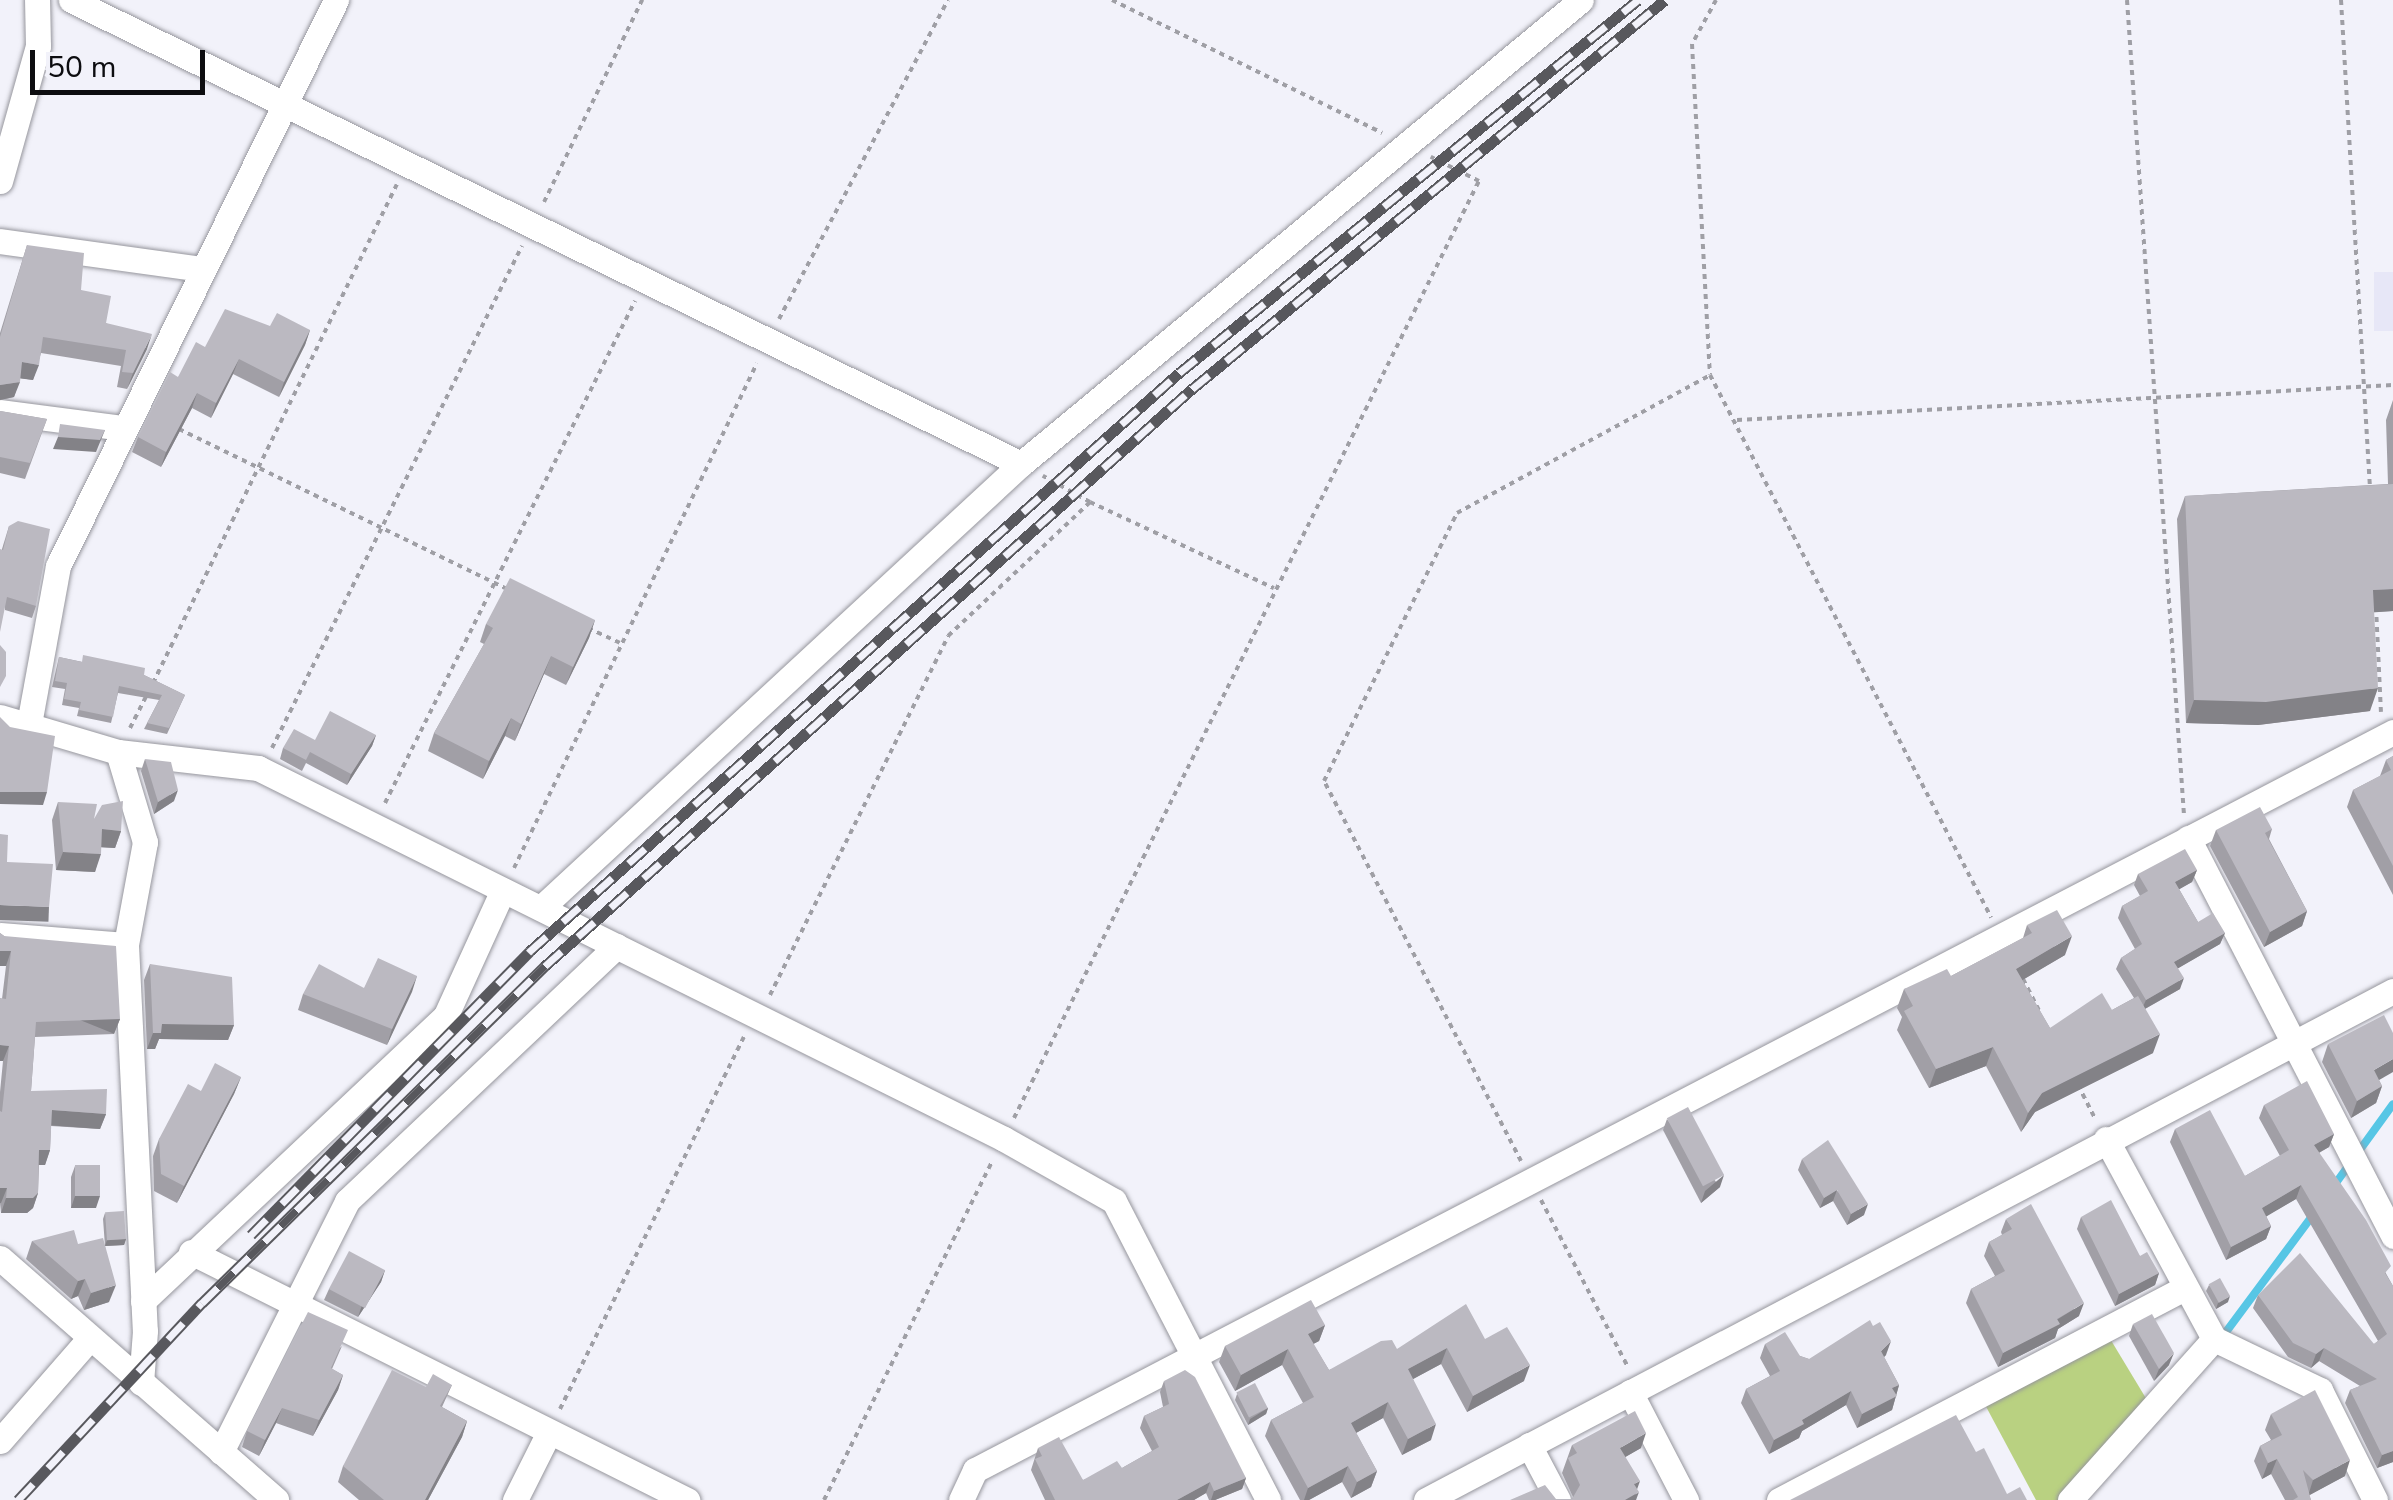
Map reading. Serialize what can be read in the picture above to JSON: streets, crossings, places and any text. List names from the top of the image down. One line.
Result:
{"scale_bar":"50 m"}
